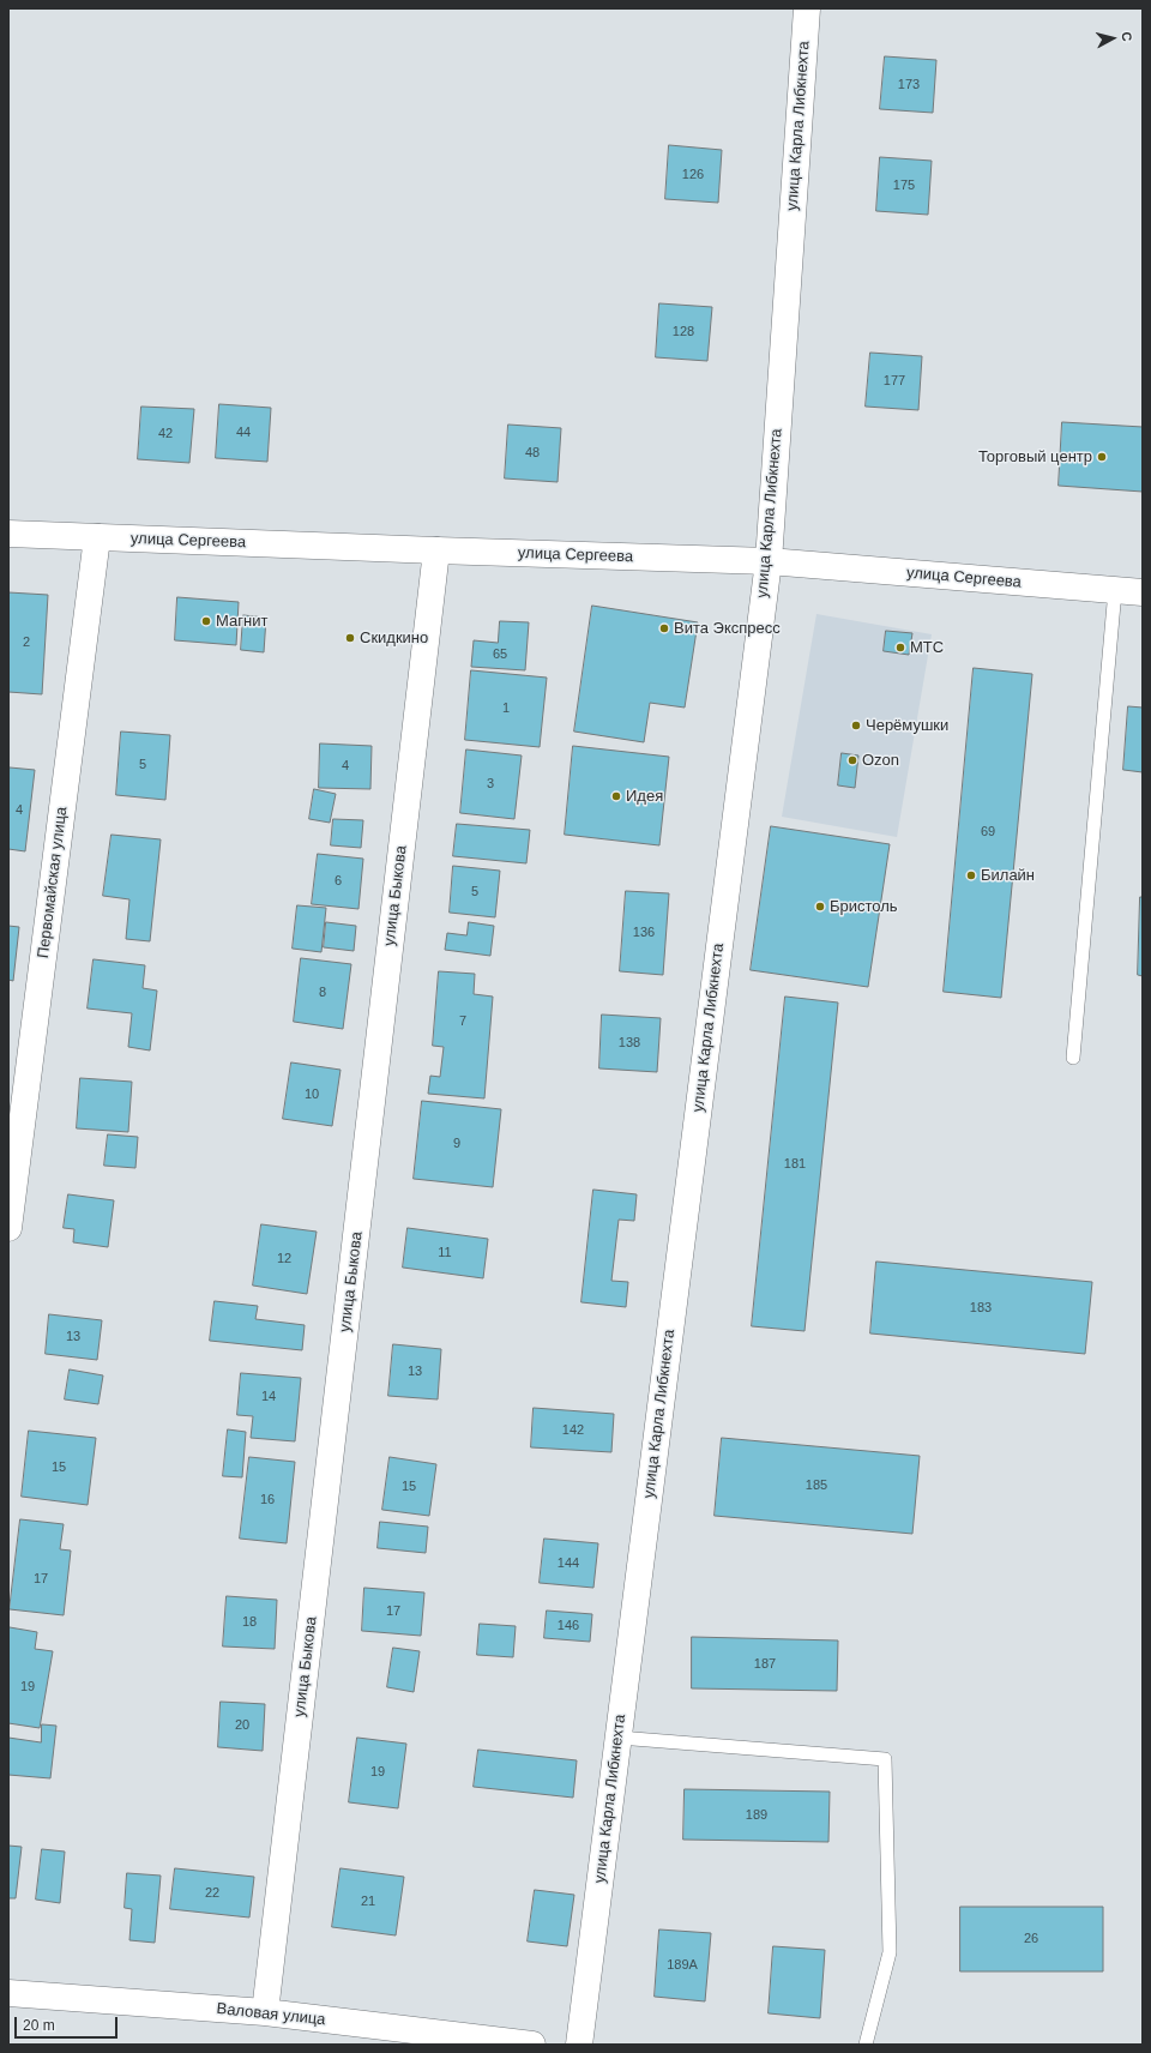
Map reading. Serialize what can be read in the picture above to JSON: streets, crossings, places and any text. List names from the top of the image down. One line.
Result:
{"streets":{"street":["улица Карла Либкнехта","улица Сергеева","Первомайская улица","улица Быкова","Валовая улица"]},"crossings":[["улица Карла Либкнехта","улица Сергеева"],["улица Сергеева","Первомайская улица"],["улица Сергеева","улица Быкова"],["улица Быкова","Валовая улица"]],"places":["Торговый центр","Магнит","Вита Экспресс","Скидкино","МТС","Черёмушки","Ozon","Идея","Билайн","Бристоль"],"house_numbers":["173","126","175","128","177","44","42","48","2","65","1","5","4","3","4","69","6","5","136","8","7","138","10","9","181","11","12","183","13","13","14","142","15","185","15","16","144","17","17","18","146","187","19","20","19","189","22","21","26","189А"],"scale_bar":"20 m","north":"right"}
